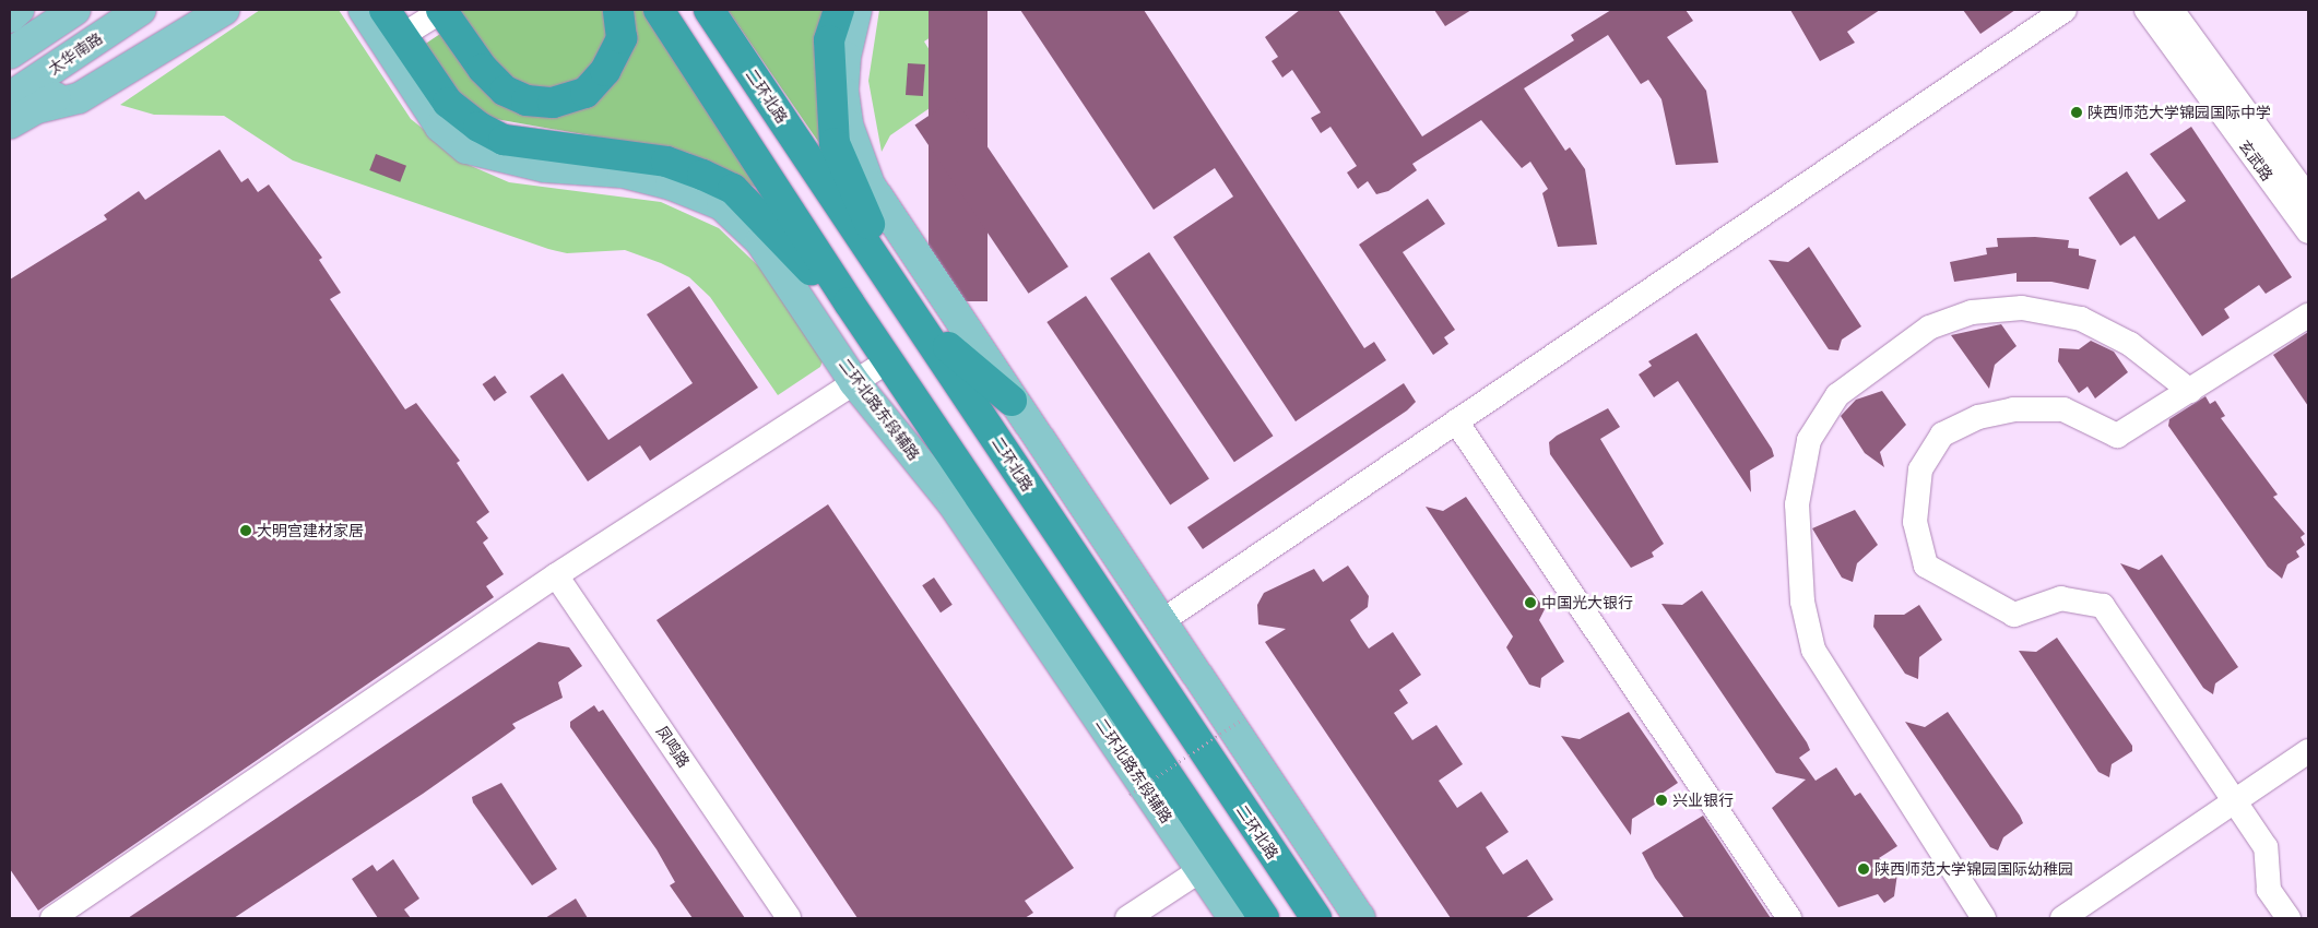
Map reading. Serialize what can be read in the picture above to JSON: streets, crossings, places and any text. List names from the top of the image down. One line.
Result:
{"streets":{"highway":["二环北路"],"main road":["太华南路","二环北路东段辅路"],"street":["玄武路","凤鸣路"]},"places":["陕西师范大学锦园国际中学","大明宫建材家居","中国光大银行","兴业银行","陕西师范大学锦园国际幼稚园"]}
